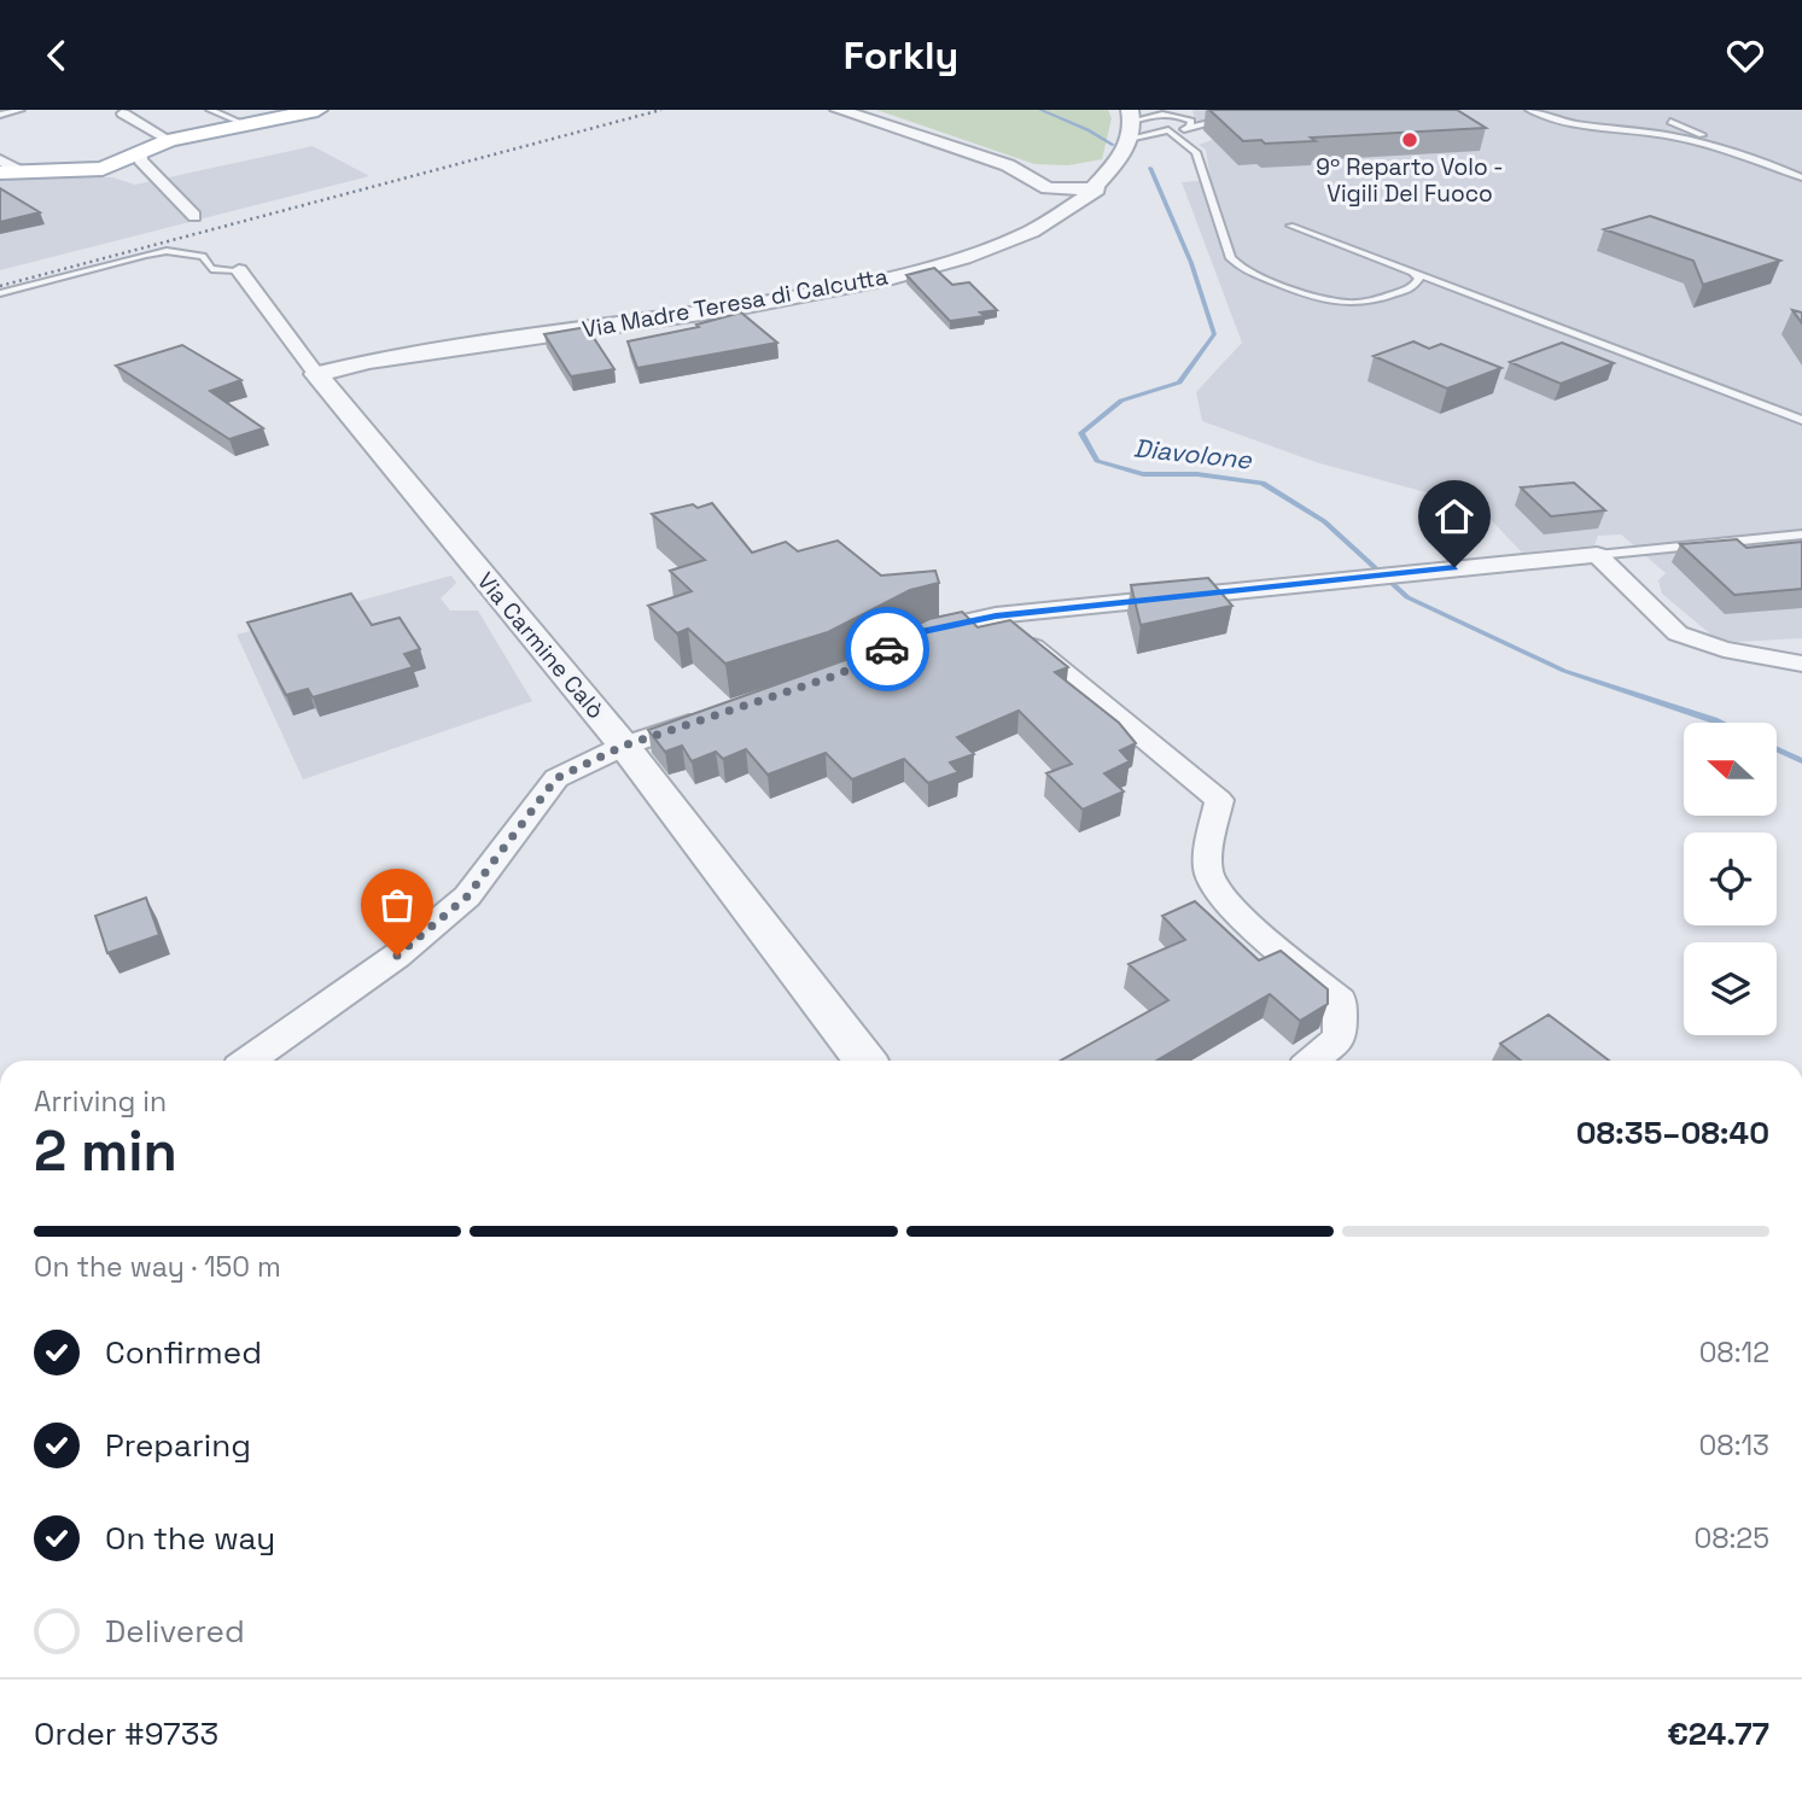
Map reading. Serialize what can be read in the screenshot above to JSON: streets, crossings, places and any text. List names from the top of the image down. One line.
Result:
{"streets":{"street":["Via Madre Teresa di Calcutta","Via Carmine Calò"]},"crossings":[["Via Madre Teresa di Calcutta","Via Carmine Calò"]],"water":["Diavolone"],"places":["9º Reparto Volo - Vigili Del Fuoco"],"north":"left","page":{"header":"Forkly","heading":["2 min","Arriving in","08:35–08:40"],"panel":["Order #9733","€24.77"],"bar":"On the way · 150 m","list":[["Confirmed","08:12"],["Preparing","08:13"],["On the way","08:25"],"Delivered"]}}
